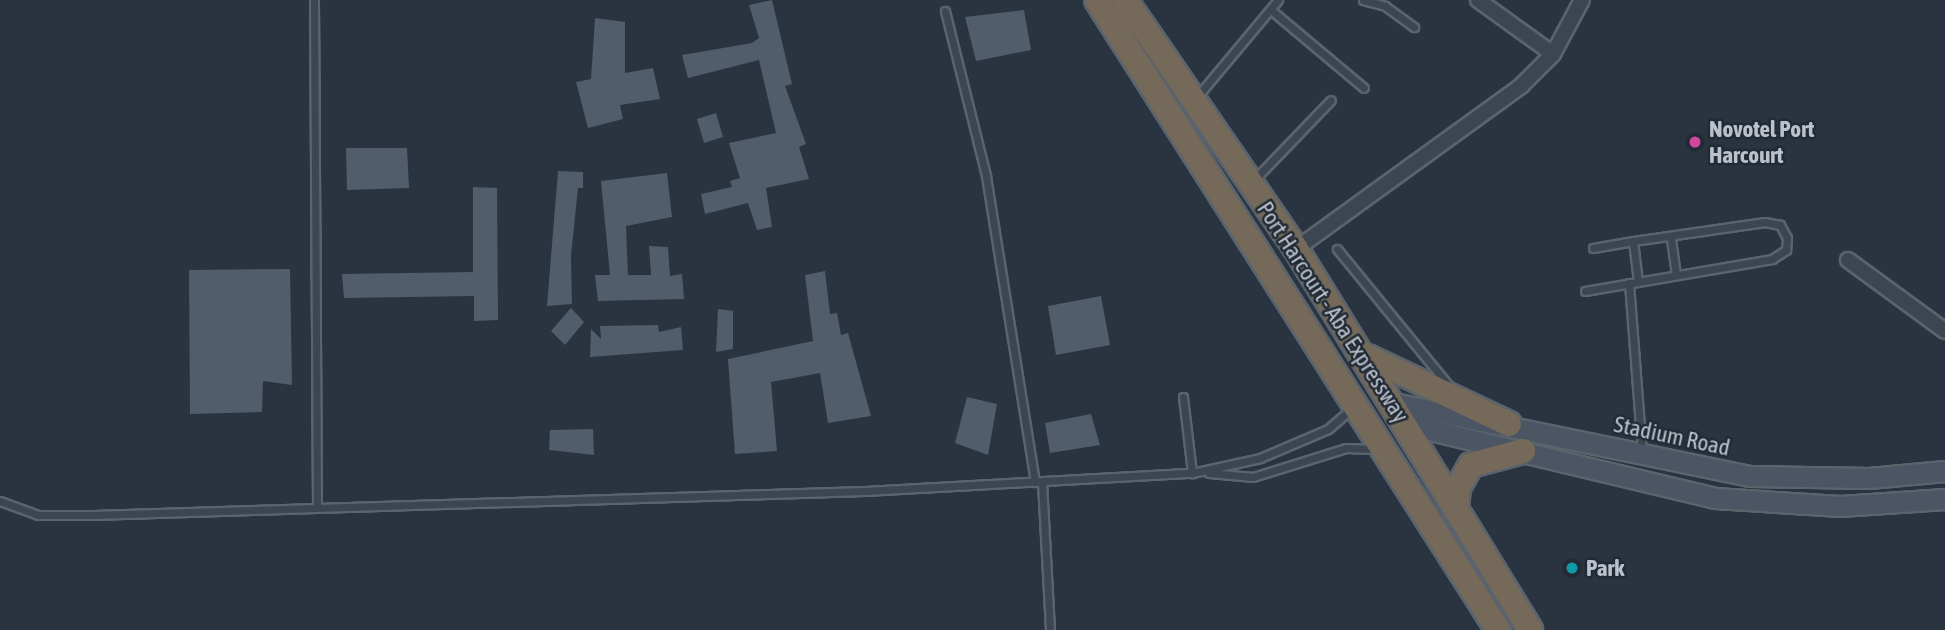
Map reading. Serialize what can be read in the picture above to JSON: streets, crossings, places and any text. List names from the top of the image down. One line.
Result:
{"streets":{"highway":["Port Harcourt - Aba Expressway"],"main road":["Stadium Road"]},"crossings":[["Port Harcourt - Aba Expressway","Stadium Road"]],"places":["Novotel Port Harcourt","Park"]}
